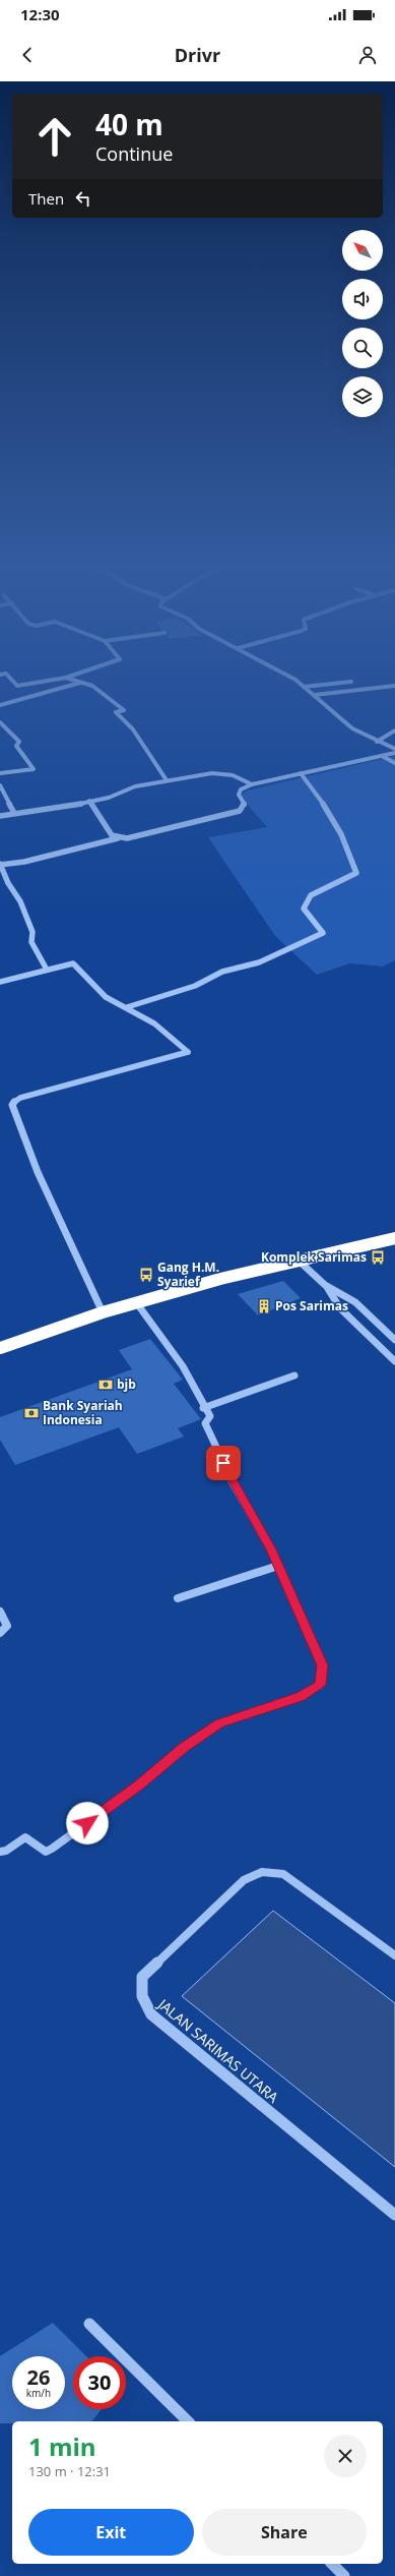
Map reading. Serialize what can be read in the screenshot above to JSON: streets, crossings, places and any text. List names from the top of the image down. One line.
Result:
{"streets":{"street":["JALAN SARIMAS UTARA"]},"places":{"bus stop":["Komplek Sarimas","Gang H.M. Syarief"],"building":["Pos Sarimas"],"bank":["bjb","Bank Syariah Indonesia"]},"north":"top left","page":{"status":"12:30","header":"Drivr","turn":["40 m","Continue"],"then":"Then","speed":"26 km/h","limit":"30","heading":["1 min","130 m · 12:31"],"buttons":["Exit","Share"]}}
